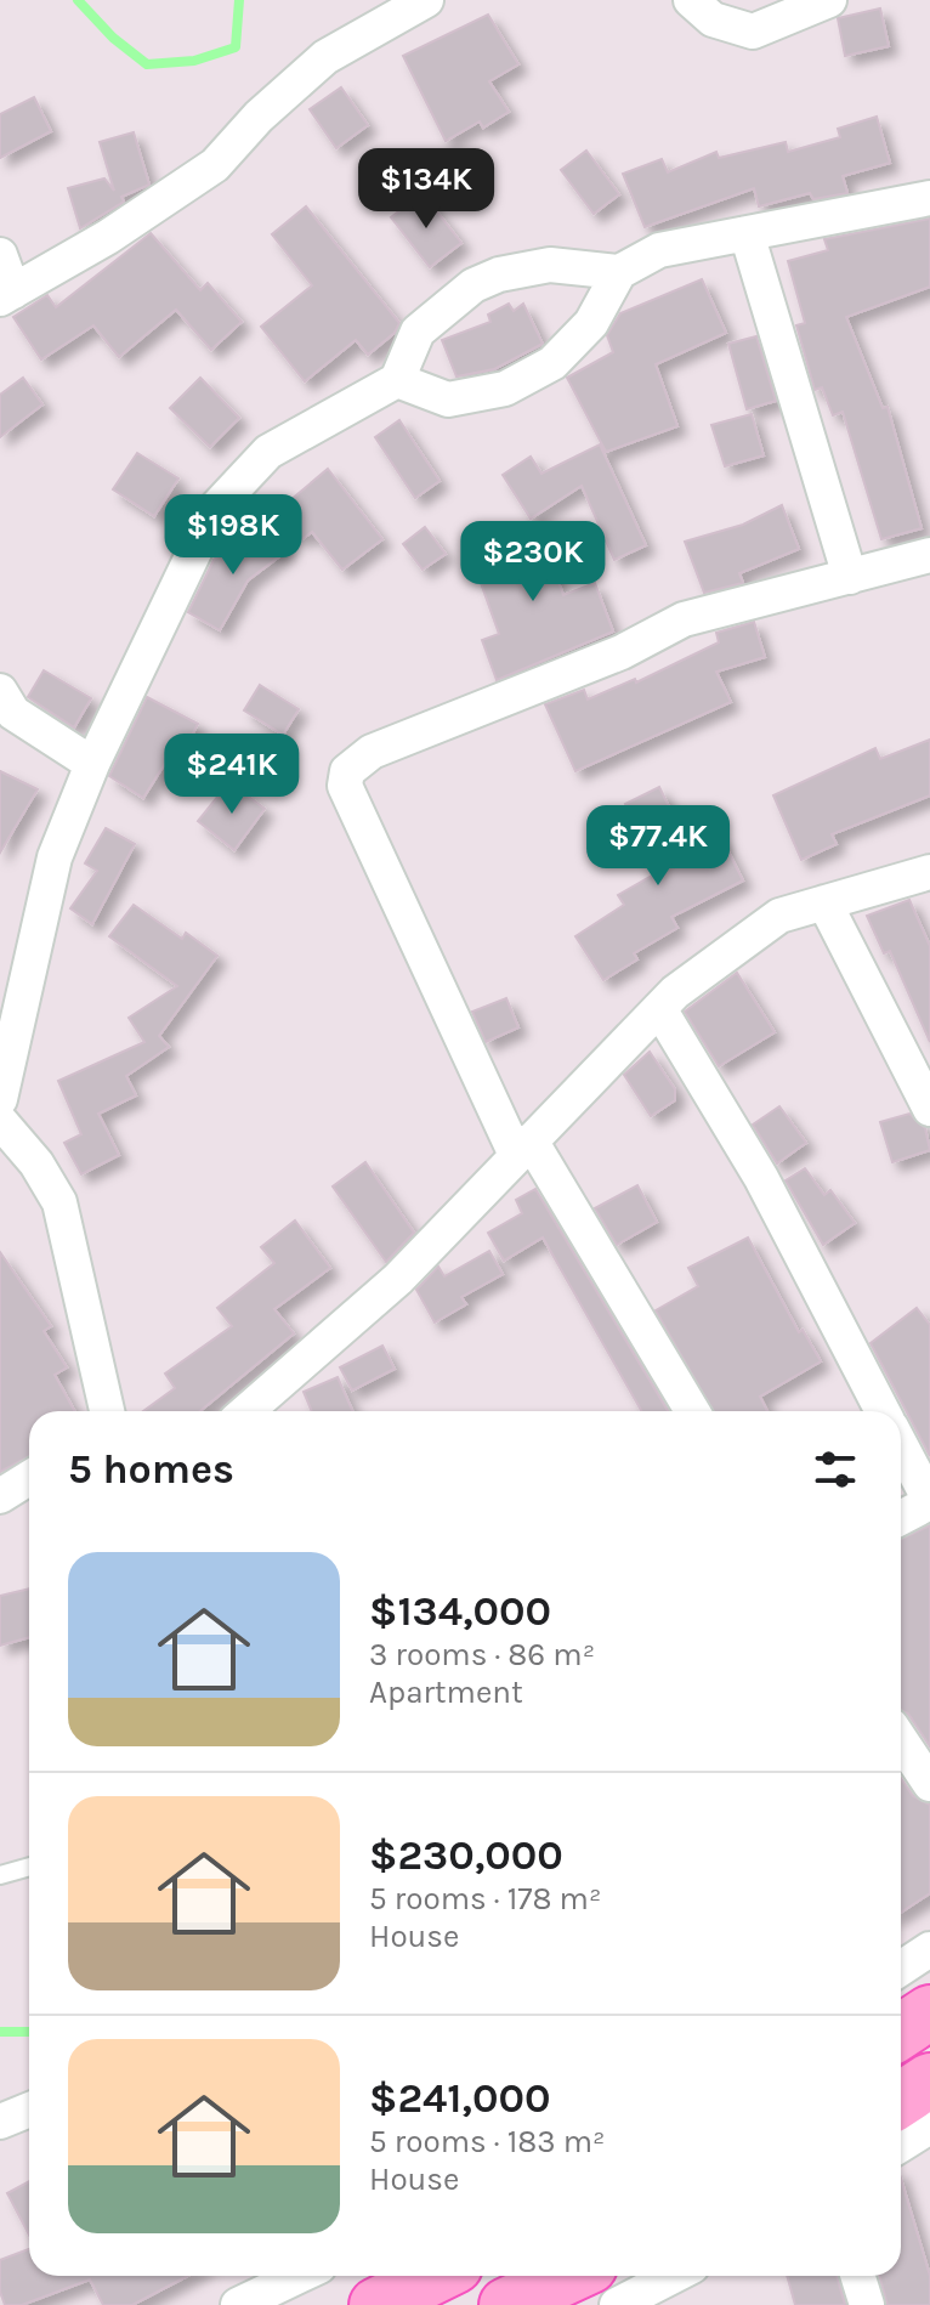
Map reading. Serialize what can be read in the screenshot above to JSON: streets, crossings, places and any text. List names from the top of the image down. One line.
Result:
{"page":{"price":["$134K","$198K","$230K","$241K","$77.4K"],"heading":"5 homes","list":[{"name":"$134,000","note":"3 rooms · 86 m² · Apartment"},{"name":"$230,000","note":"5 rooms · 178 m² · House"},{"name":"$241,000","note":"5 rooms · 183 m² · House"}]}}
